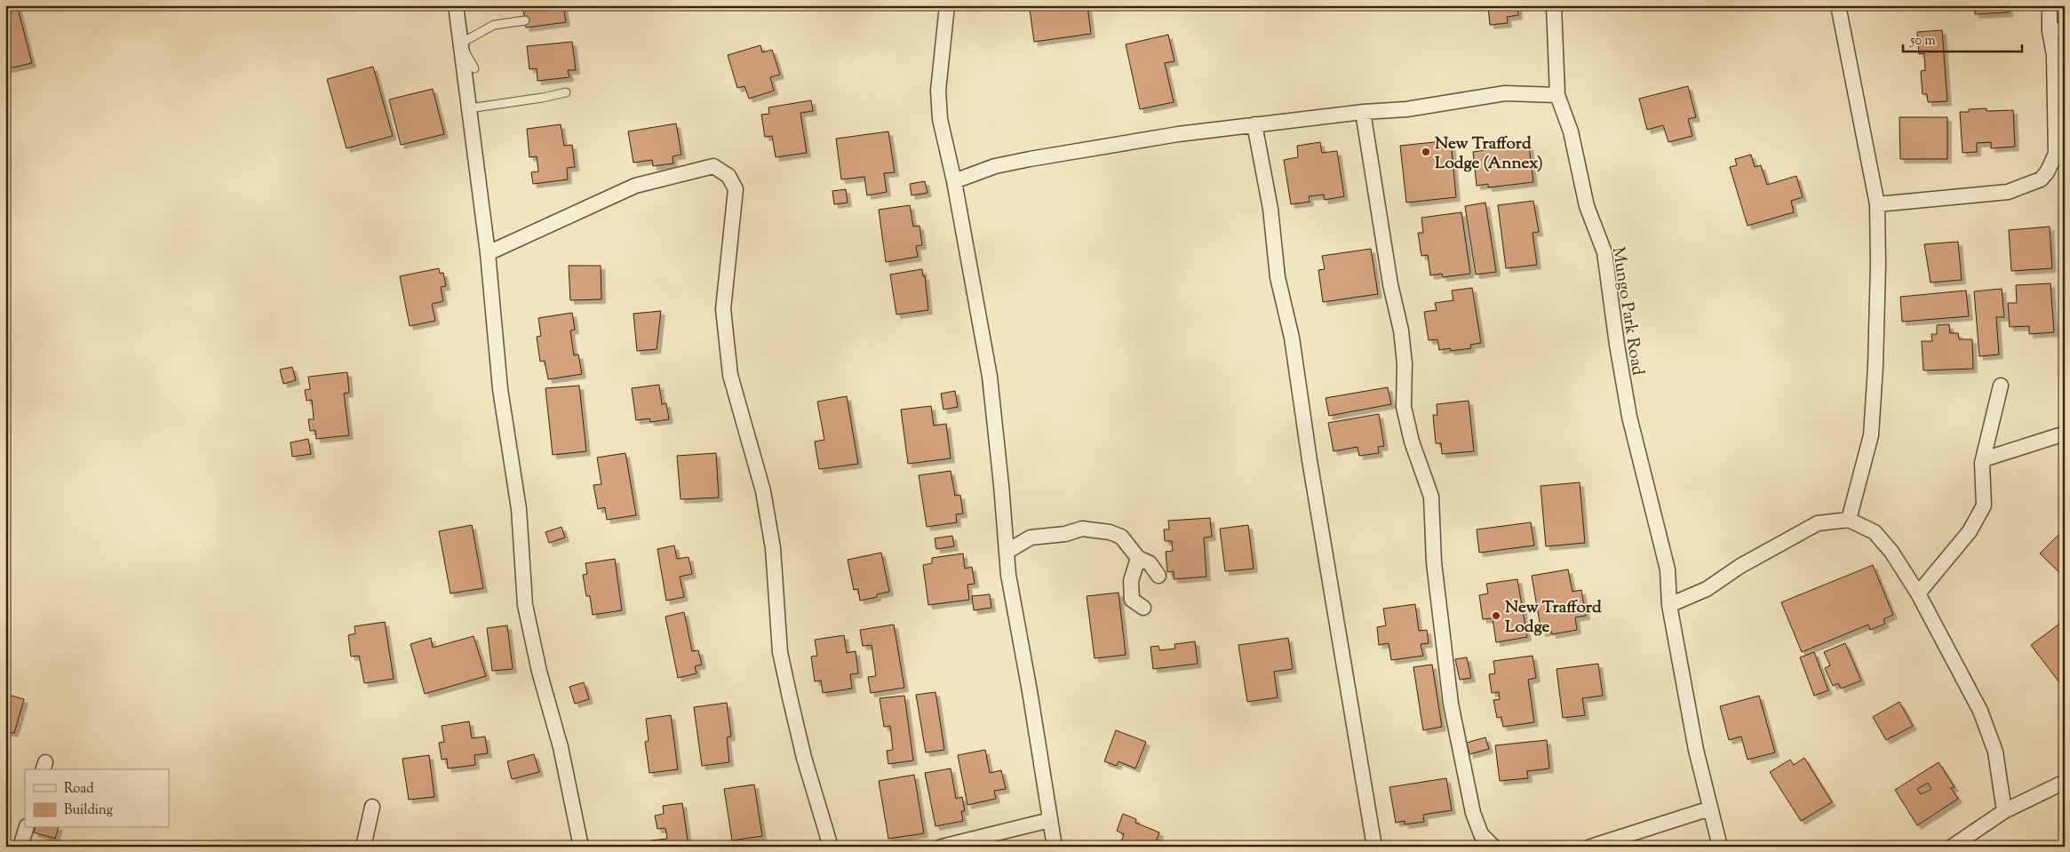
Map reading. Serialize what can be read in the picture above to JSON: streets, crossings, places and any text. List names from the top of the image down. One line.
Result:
{"streets":{"street":["Mungo Park Road"]},"places":["New Trafford Lodge (Annex)","New Trafford Lodge"],"legend":["Road","Building"],"scale_bar":"50 m"}
